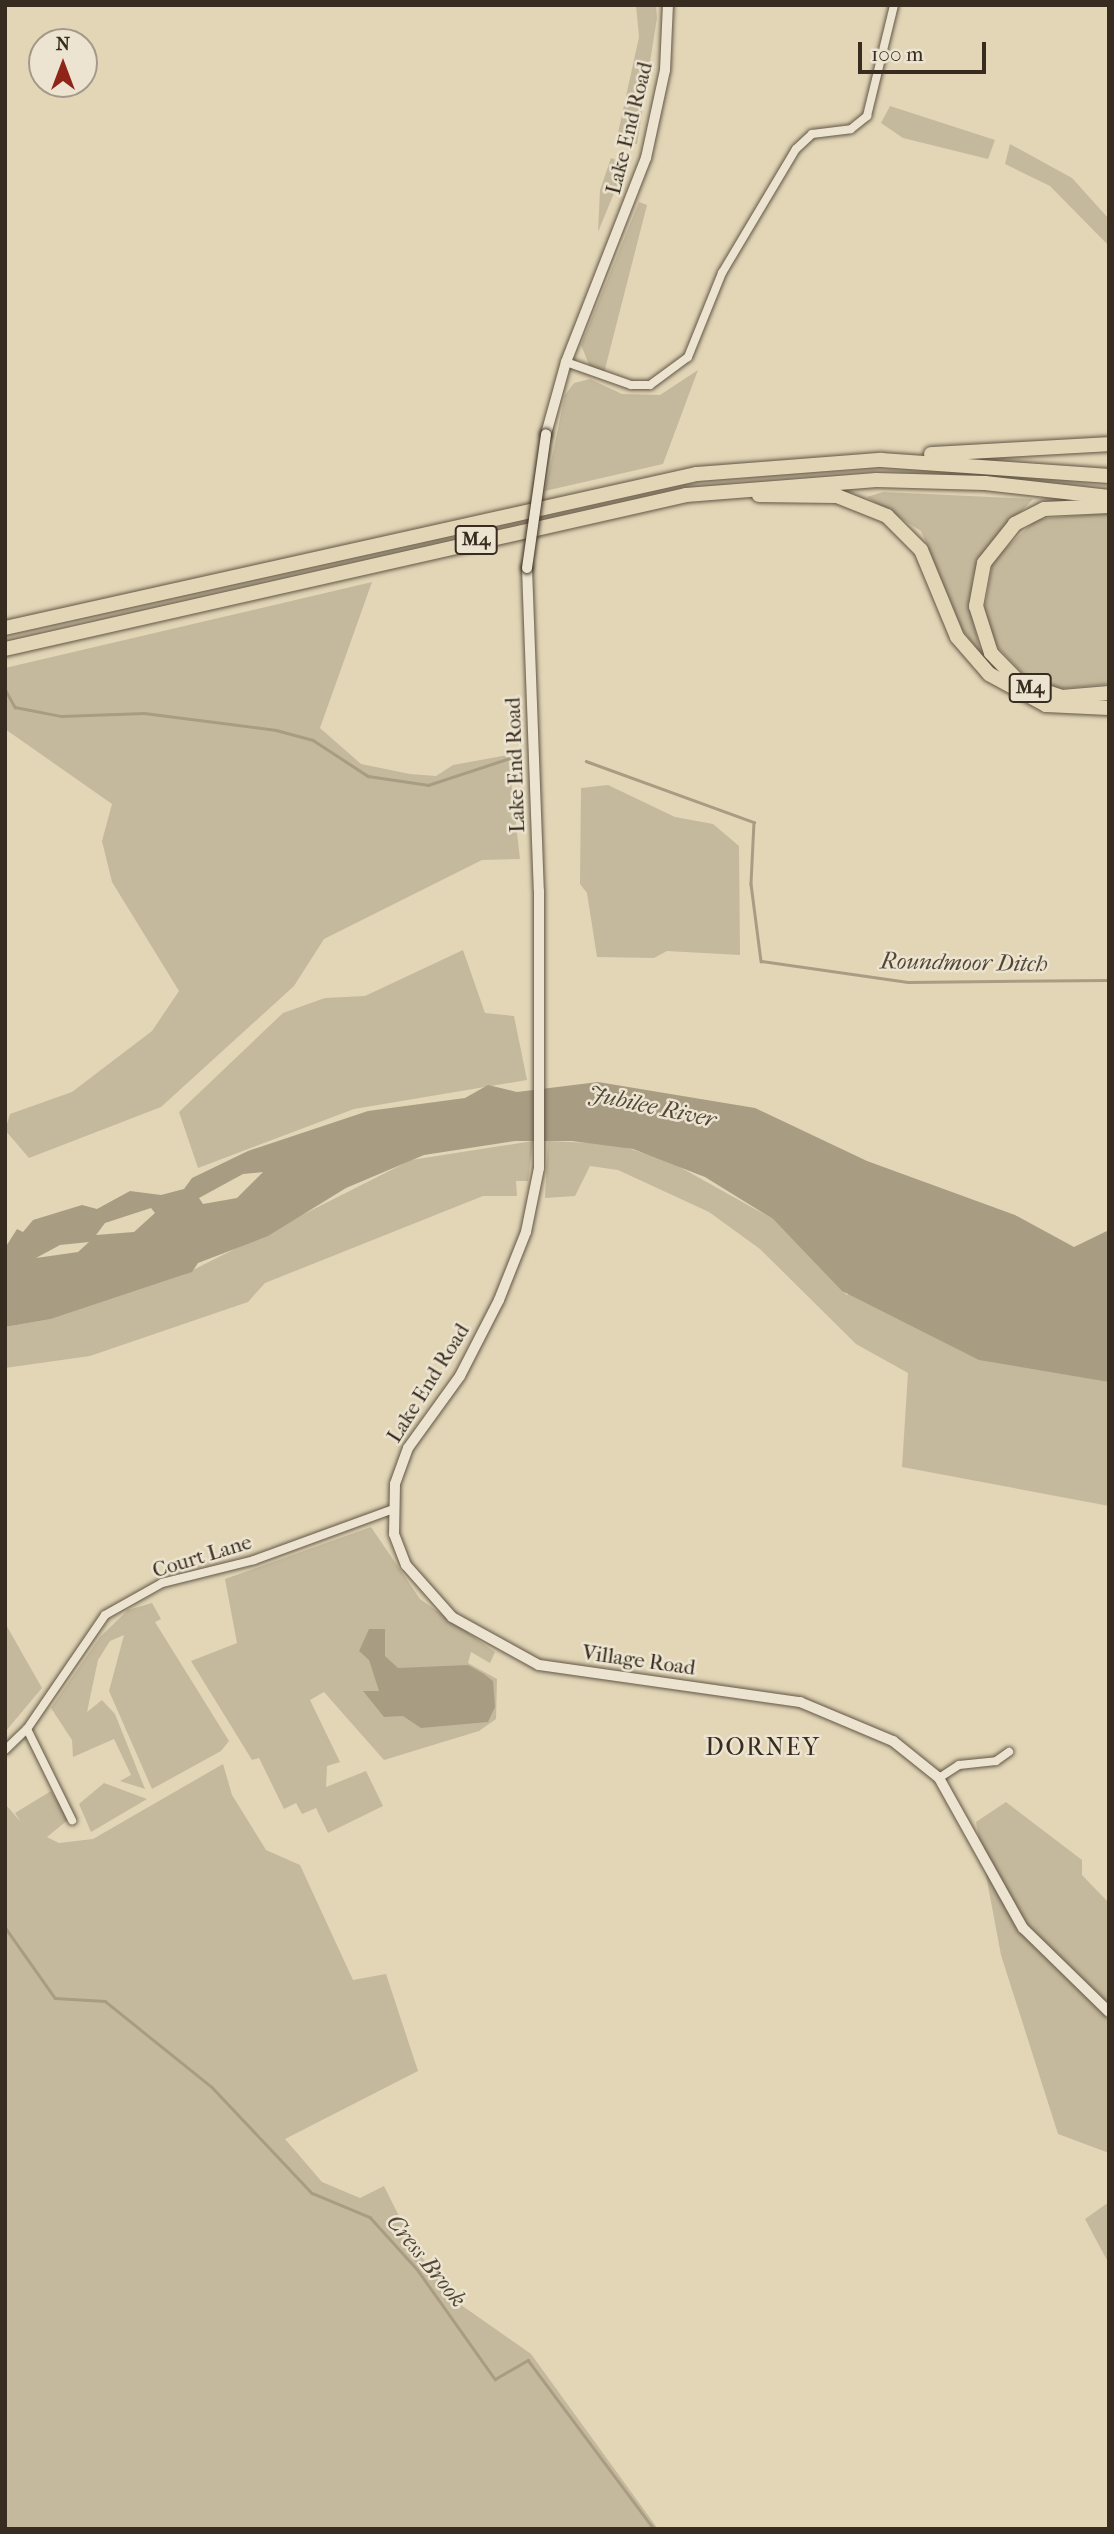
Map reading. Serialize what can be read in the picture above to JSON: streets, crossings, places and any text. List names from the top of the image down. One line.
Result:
{"streets":{"highway":["M4"],"main road":["Lake End Road","Village Road"],"street":["Court Lane"]},"crossings":[["Lake End Road","Court Lane"],["Lake End Road","Village Road"],["Court Lane","Village Road"]],"districts":["DORNEY"],"water":["Roundmoor Ditch","Jubilee River","Cress Brook"],"scale_bar":"100 m","north":"top"}
